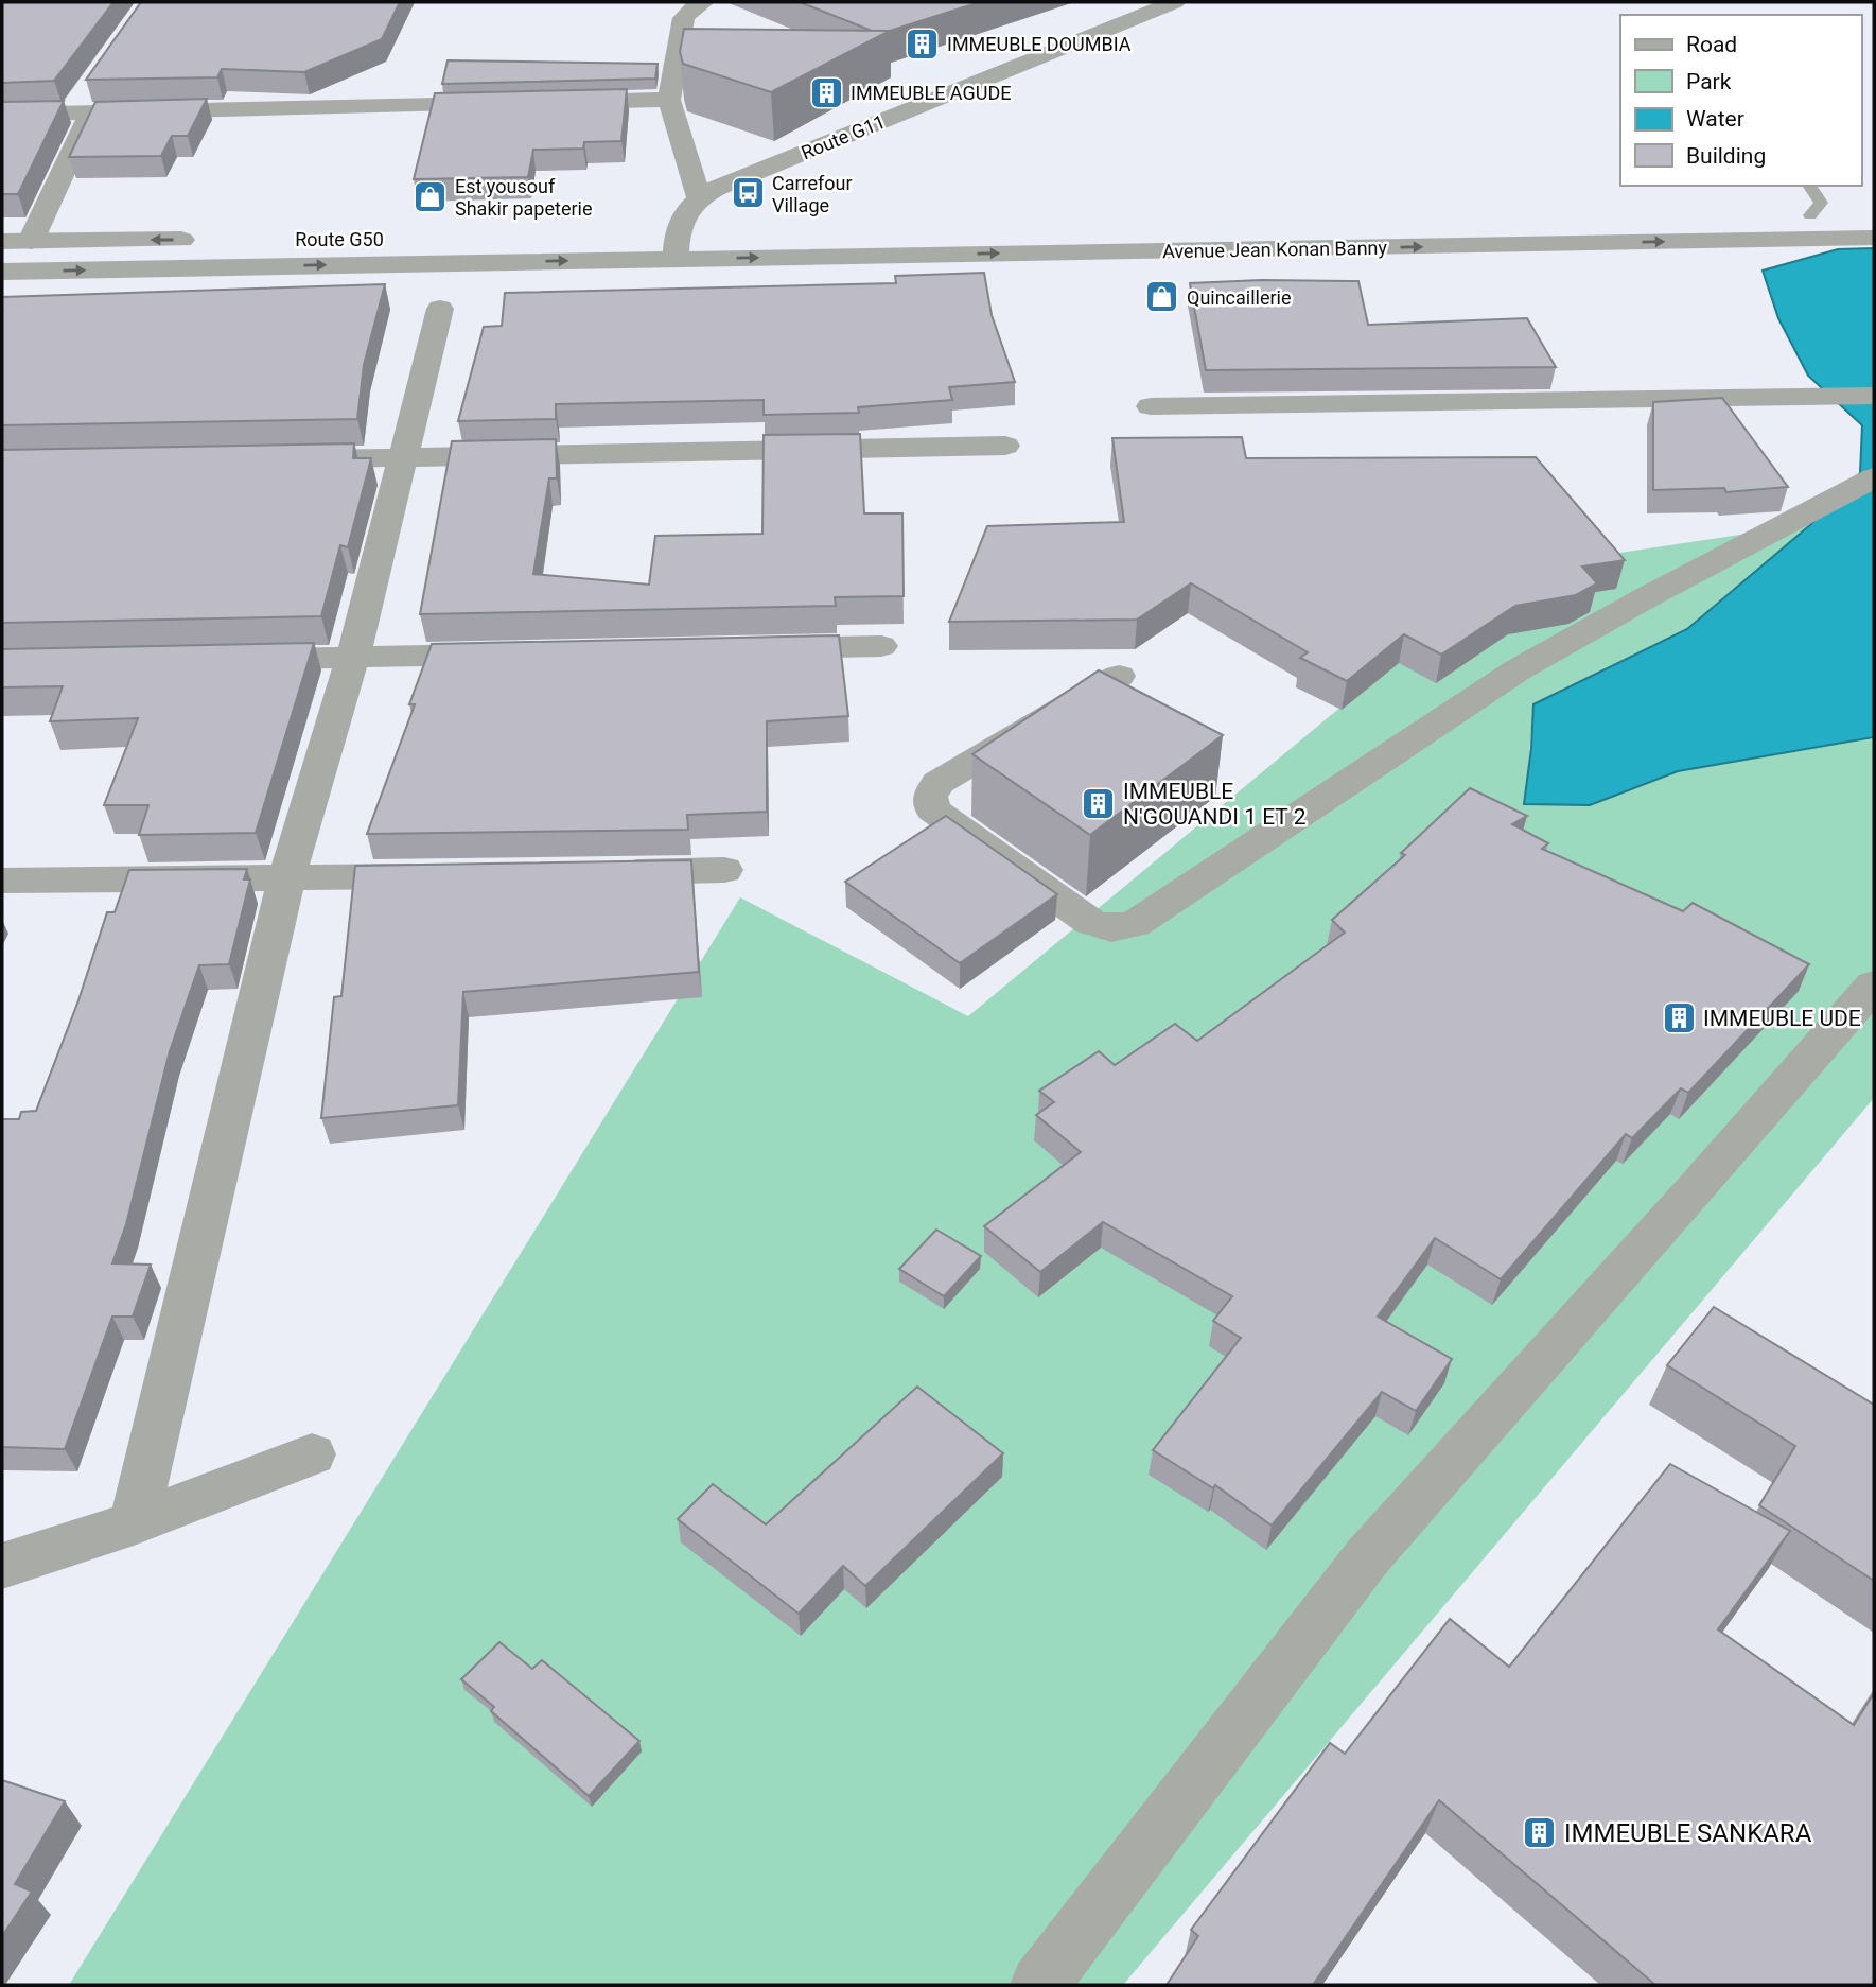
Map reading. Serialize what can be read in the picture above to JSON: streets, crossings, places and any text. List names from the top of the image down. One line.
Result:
{"streets":{"street":["Route G11","Route G50","Avenue Jean Konan Banny"]},"crossings":[["Route G50","Avenue Jean Konan Banny"]],"places":{"building":["IMMEUBLE DOUMBIA","IMMEUBLE AGUDE","IMMEUBLE N'GOUANDI 1 ET 2","IMMEUBLE UDE","IMMEUBLE SANKARA"],"bus stop":["Carrefour Village"],"shop":["Est yousouf Shakir papeterie","Quincaillerie"]},"legend":["Road","Park","Water","Building"]}
